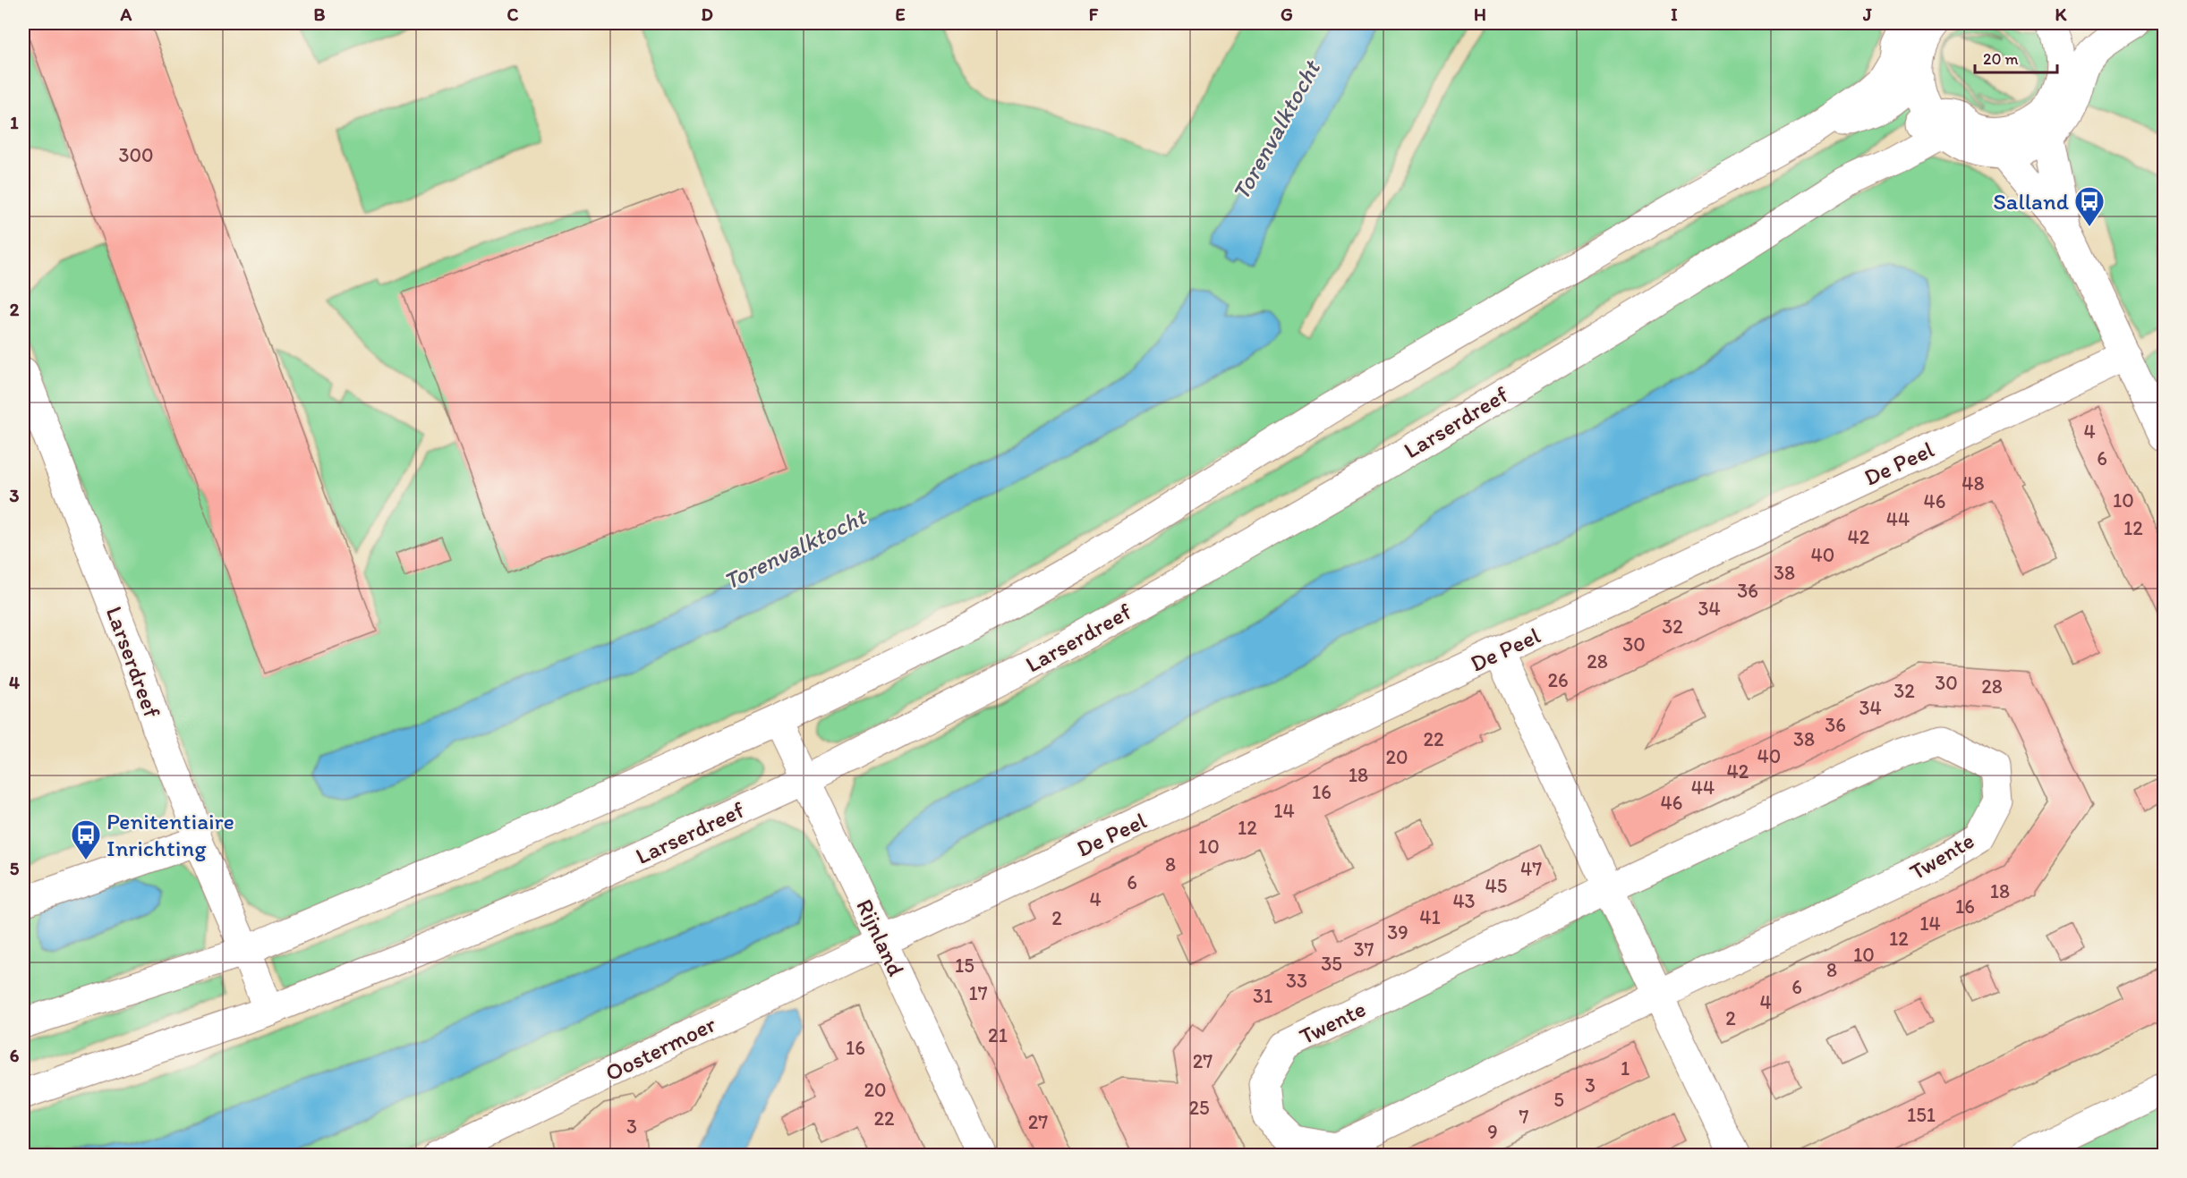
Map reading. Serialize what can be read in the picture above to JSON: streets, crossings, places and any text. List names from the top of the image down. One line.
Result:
{"streets":{"street":["Larserdreef","De Peel","Twente","Rijnland","Oostermoer"]},"crossings":[["Larserdreef","Rijnland"],["De Peel","Rijnland"],["De Peel","Oostermoer"],["Rijnland","Oostermoer"]],"water":["Torenvalktocht"],"places":{"bus stop":["Salland","Penitentiaire Inrichting"]},"house_numbers":["300","4","6","48","10","46","44","12","42","40","38","36","34","32","30","28","26","30","28","32","34","36","22","38","40","20","42","18","44","16","46","14","12","10","8","47","6","45","18","4","43","16","41","2","14","39","12","37","10","35","15","8","33","6","17","31","4","2","21","16","27","1","3","20","5","25","151","7","22","27","3","9"],"scale_bar":"20 m","grid":{"columns":["A","B","C","D","E","F","G","H","I","J","K"],"rows":["1","2","3","4","5","6"]}}
